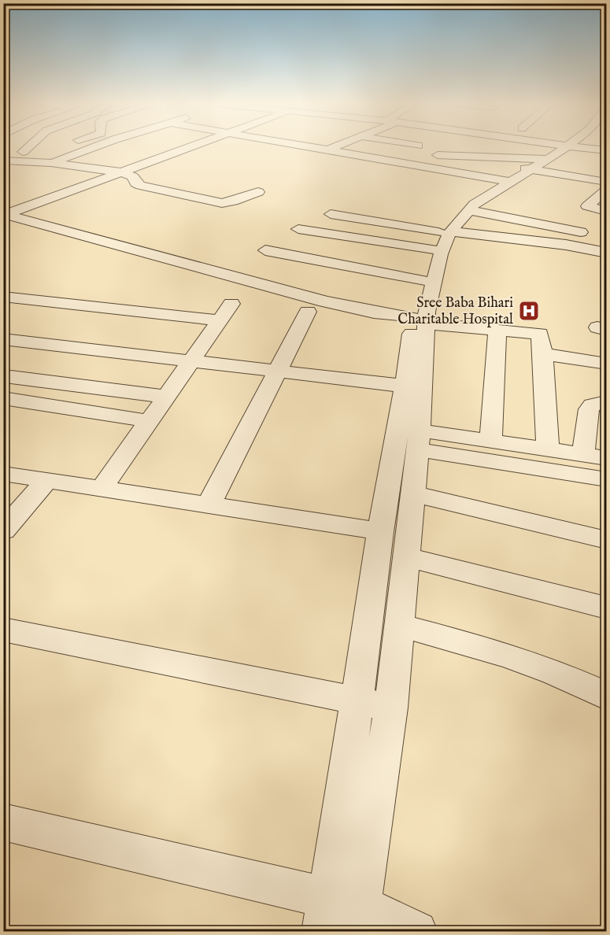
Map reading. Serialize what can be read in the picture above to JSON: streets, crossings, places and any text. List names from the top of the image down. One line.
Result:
{"places":{"hospital":["Sree Baba Bihari Charitable Hospital"]}}
